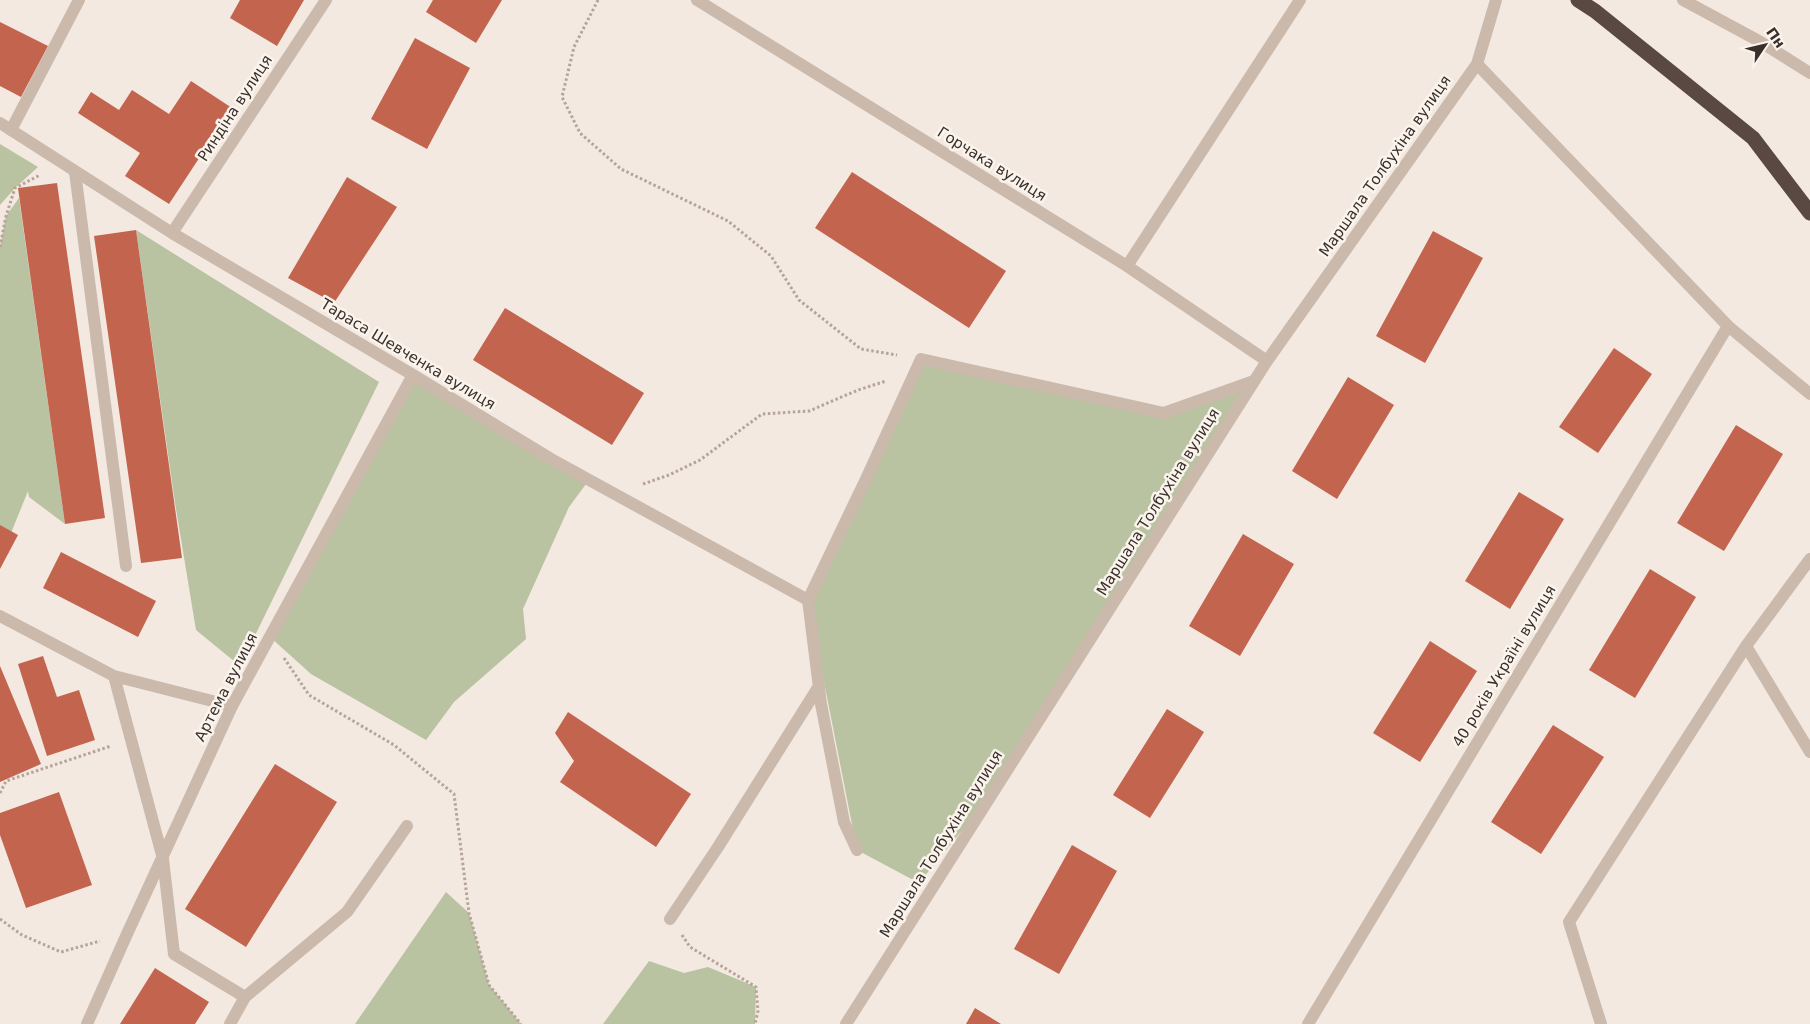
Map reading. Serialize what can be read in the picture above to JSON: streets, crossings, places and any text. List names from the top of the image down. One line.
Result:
{"streets":{"street":["Риндіна вулиця","Горчака вулиця","Маршала Толбухіна вулиця","Тараса Шевченка вулиця","40 років Україні вулиця","Артема вулиця"]},"crossings":[["Риндіна вулиця","Тараса Шевченка вулиця"],["Горчака вулиця","Маршала Толбухіна вулиця"],["Тараса Шевченка вулиця","Артема вулиця"]],"north":"top right"}
